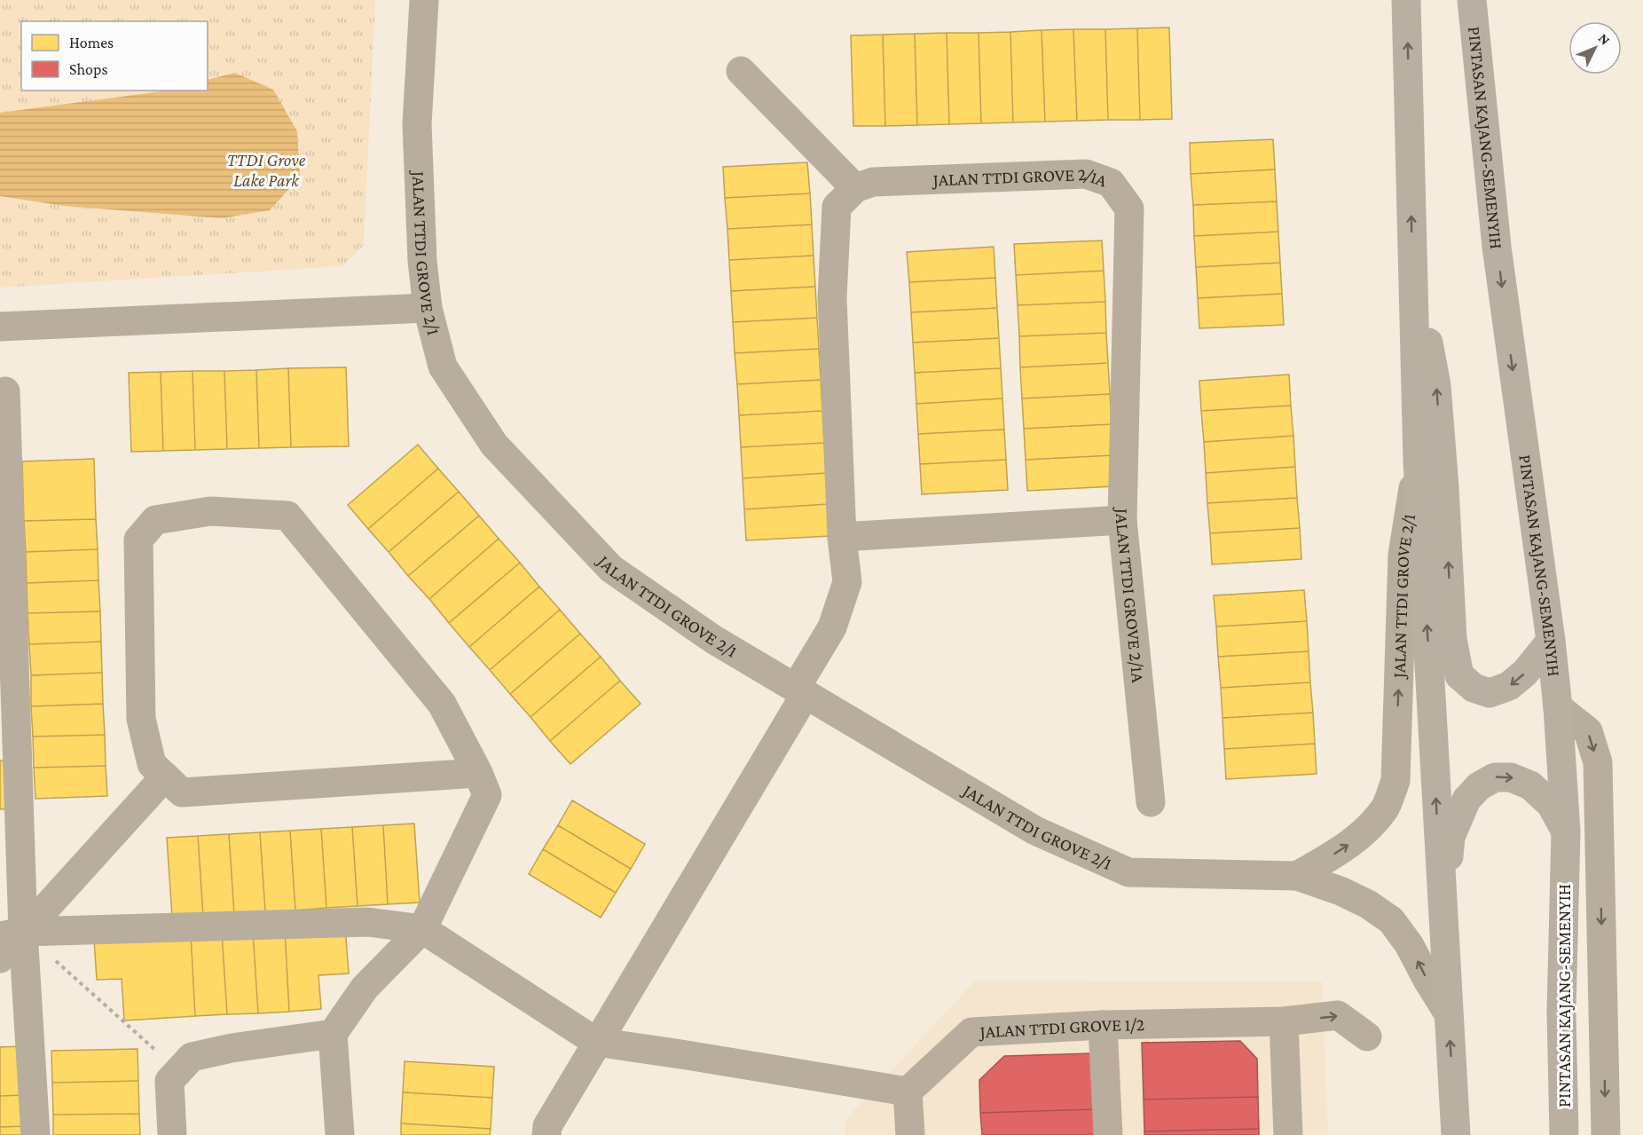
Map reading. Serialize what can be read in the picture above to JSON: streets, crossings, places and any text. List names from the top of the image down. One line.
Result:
{"streets":{"highway":["PINTASAN KAJANG-SEMENYIH"],"street":["JALAN TTDI GROVE 2/1A","JALAN TTDI GROVE 2/1","JALAN TTDI GROVE 1/2"]},"parks":["TTDI Grove Lake Park"],"legend":["Homes","Shops"],"north":"top right"}
